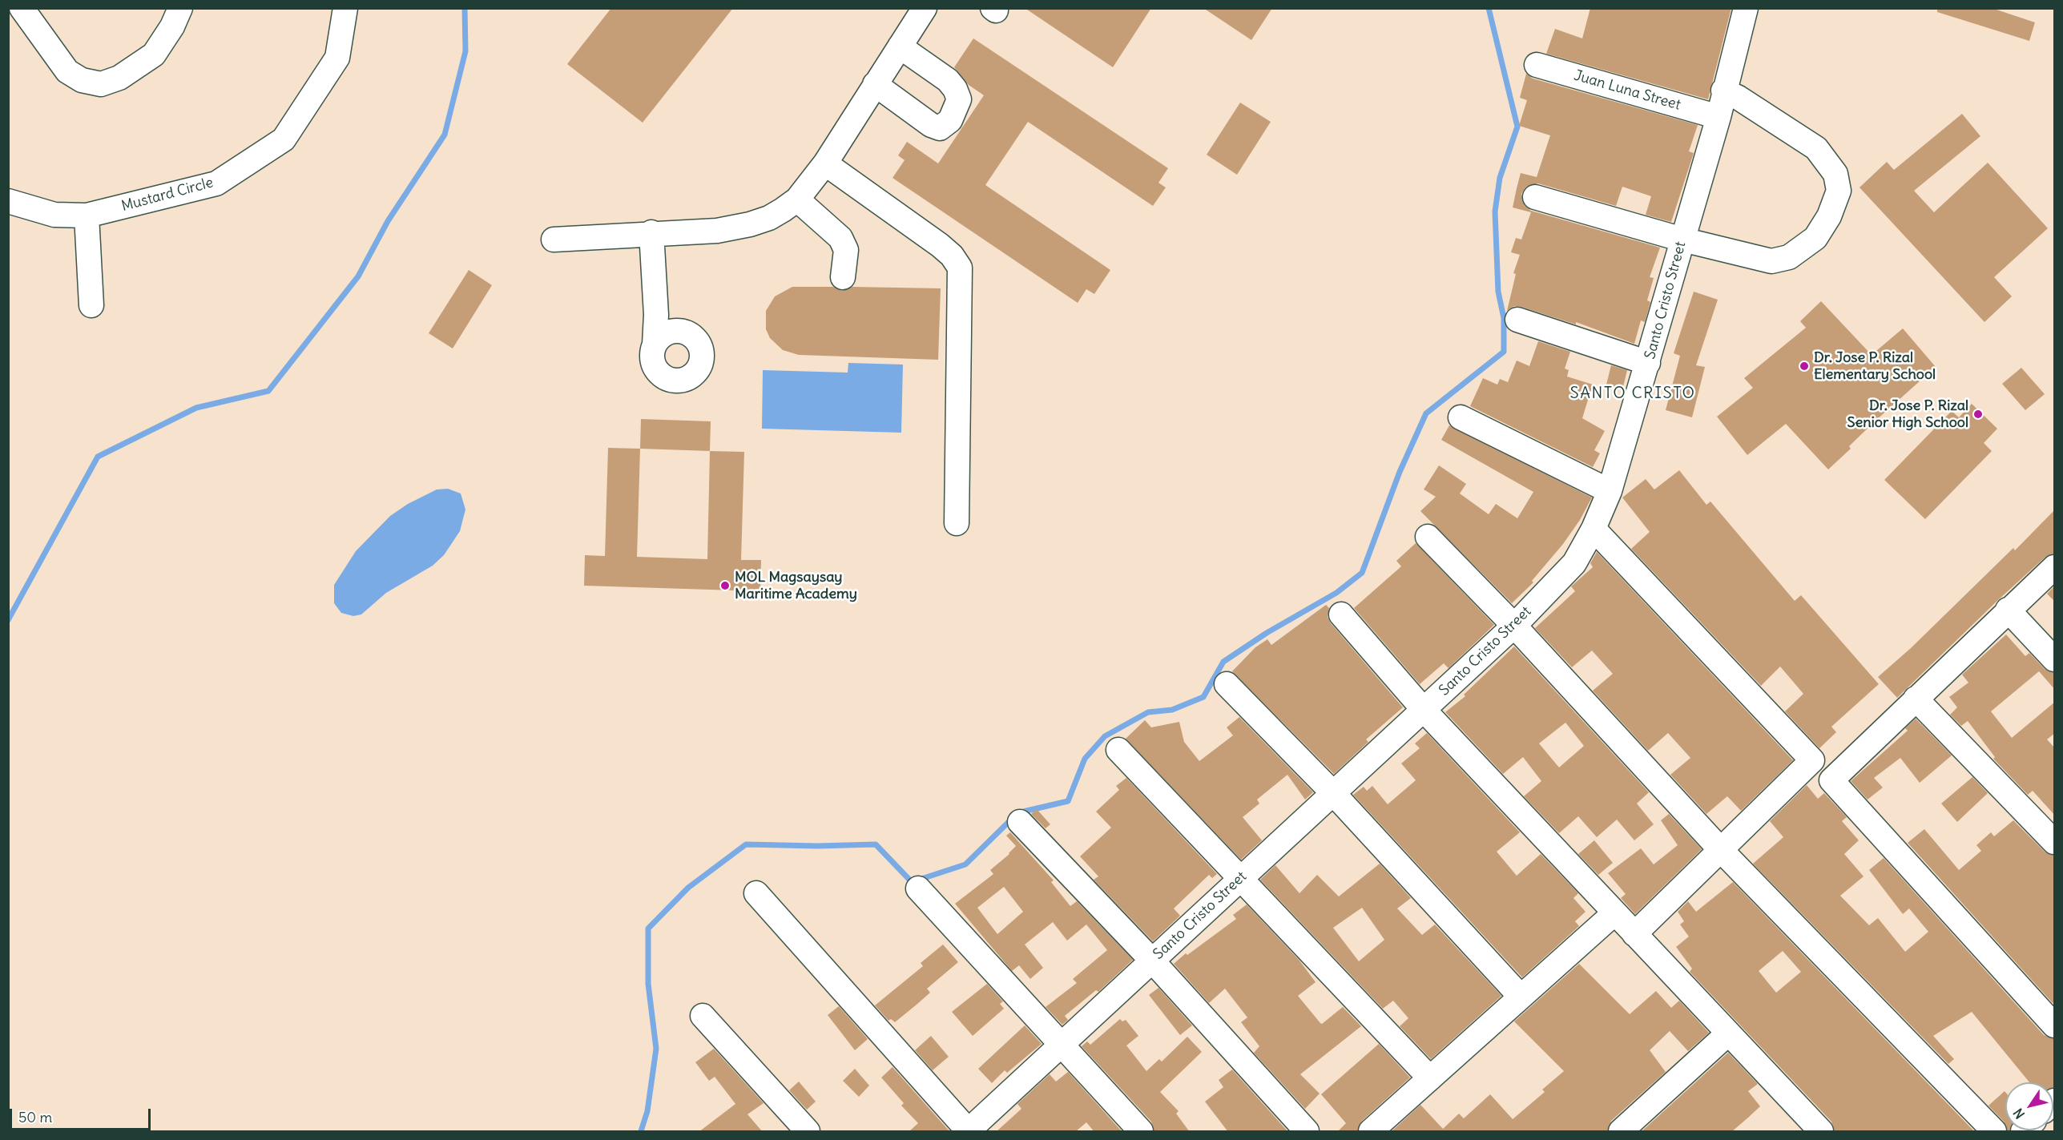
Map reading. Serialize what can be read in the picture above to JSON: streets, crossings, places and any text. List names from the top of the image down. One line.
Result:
{"streets":{"street":["Juan Luna Street","Mustard Circle","Santo Cristo Street"]},"crossings":[["Juan Luna Street","Santo Cristo Street"]],"districts":["SANTO CRISTO"],"places":["Dr. Jose P. Rizal Elementary School","Dr. Jose P. Rizal Senior High School","MOL Magsaysay Maritime Academy"],"scale_bar":"50 m","north":"bottom left"}
